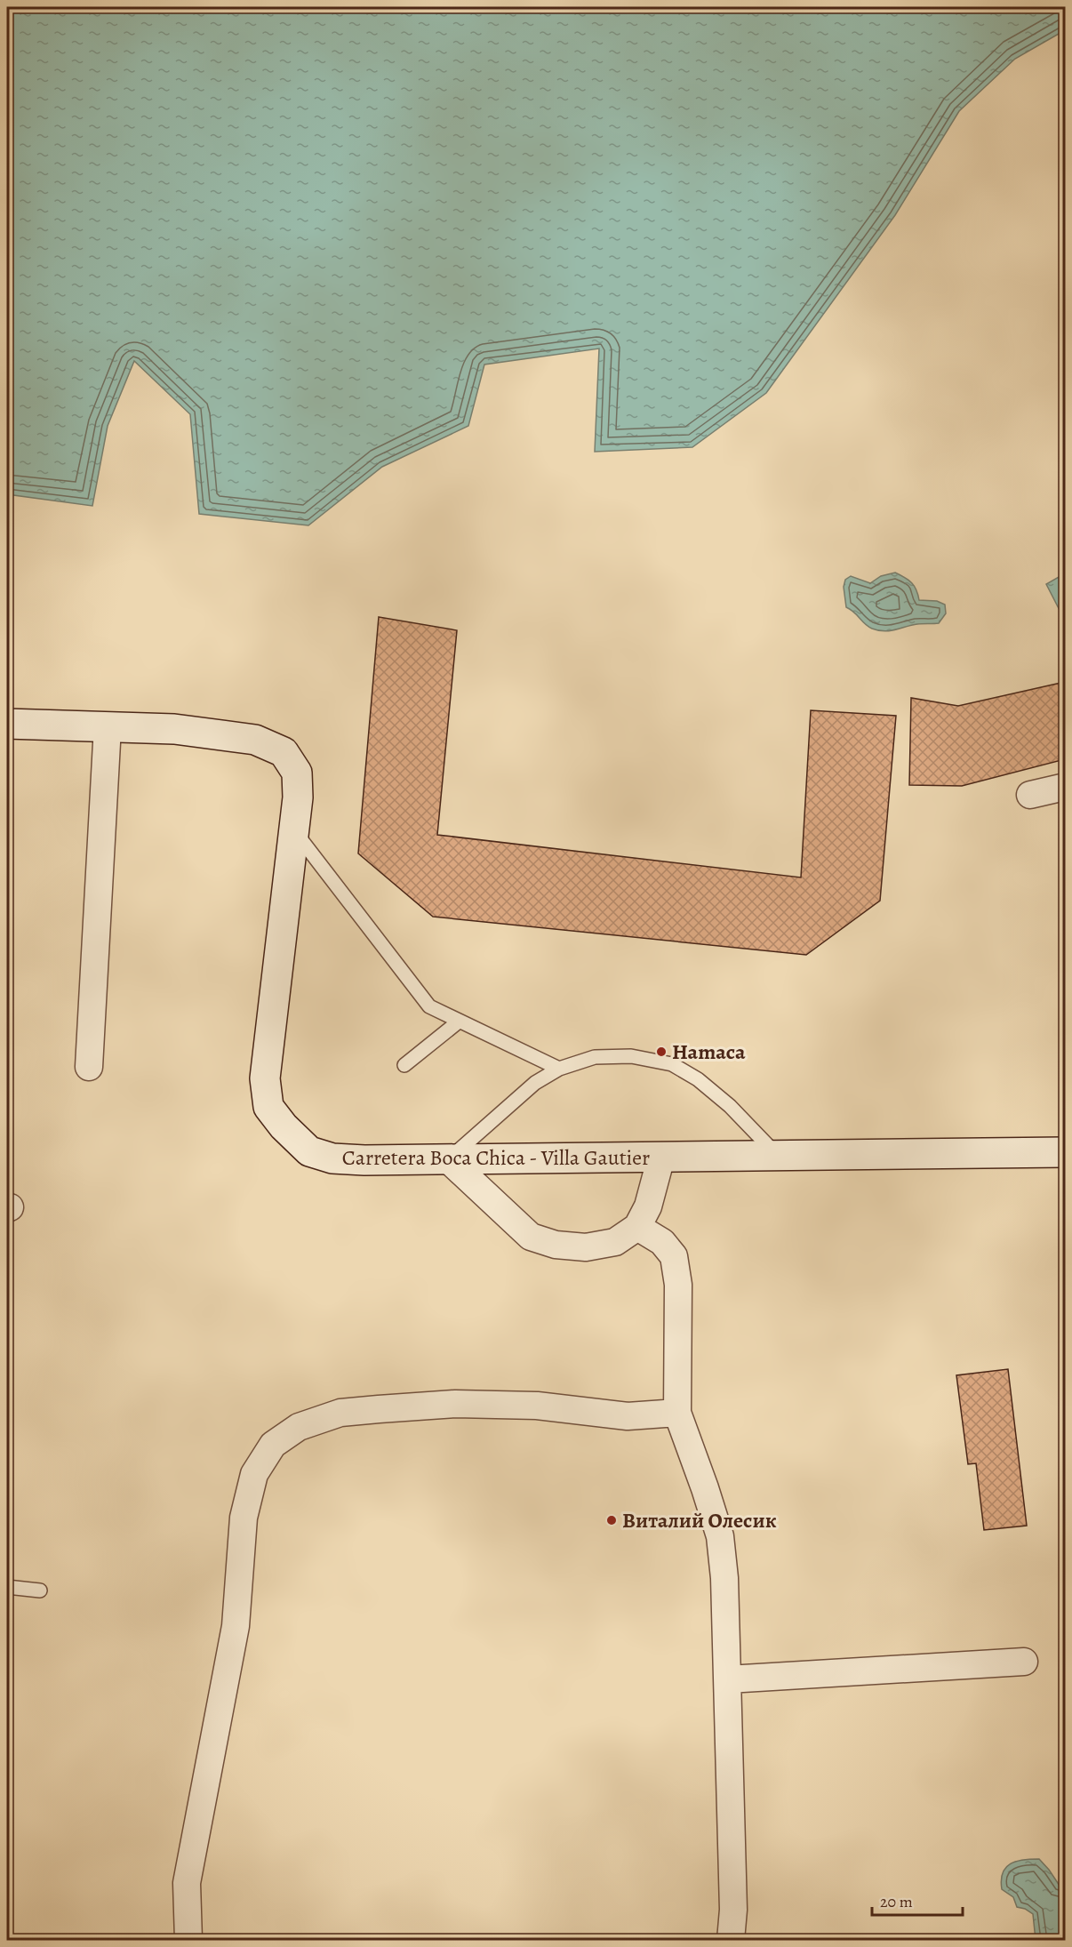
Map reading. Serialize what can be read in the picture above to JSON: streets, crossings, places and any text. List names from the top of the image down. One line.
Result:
{"streets":{"main road":["Carretera Boca Chica - Villa Gautier"]},"places":["Hamaca","Виталий Олесик"],"scale_bar":"20 m"}
